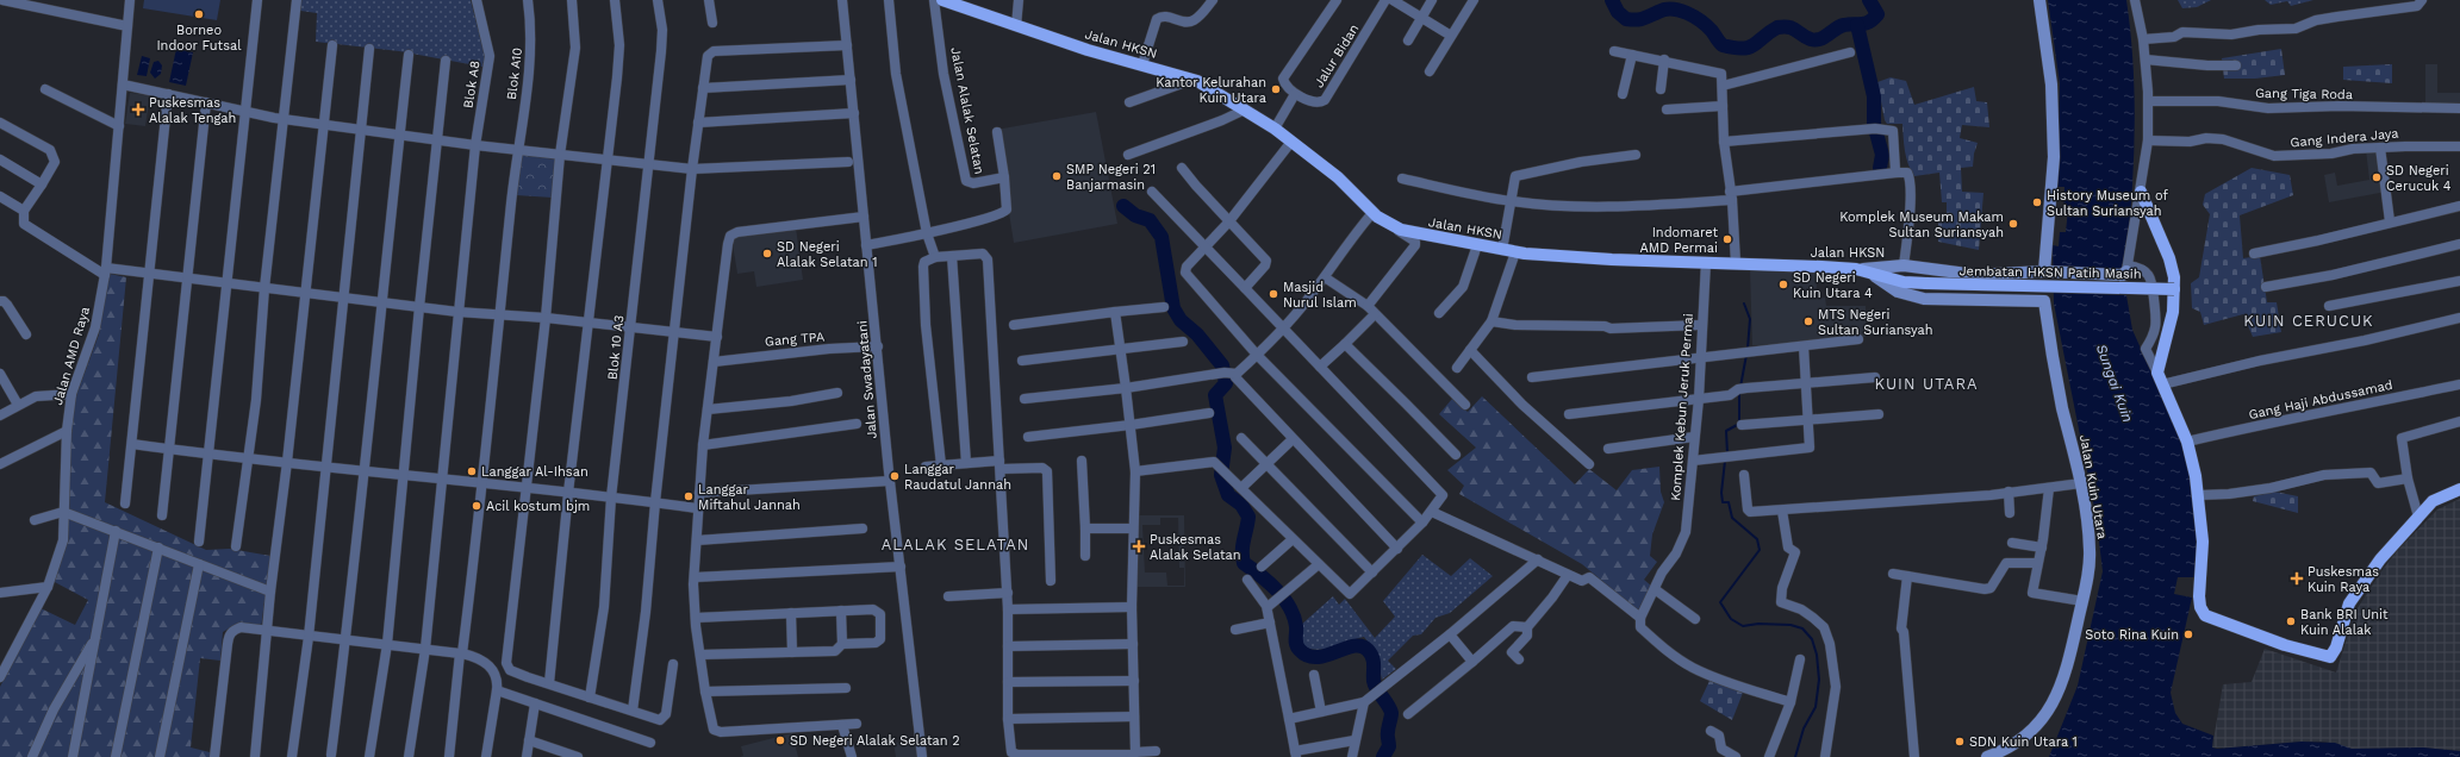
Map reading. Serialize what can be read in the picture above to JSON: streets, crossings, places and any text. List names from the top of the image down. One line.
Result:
{"streets":{"main road":["Jalan HKSN","Jembatan HKSN Patih Masih"],"street":["Jalur Bidan","Blok A10","Blok A8","Gang Tiga Roda","Jalan Alalak Selatan","Gang Indera Jaya","Gang TPA","Blok 10 A3","Jalan AMD Raya","Jalan Swadayatani","Gang Haji Abdussamad","Komplek Kebun Jeruk Permai","Jalan Kuin Utara"]},"crossings":[["Jalan HKSN","Jembatan HKSN Patih Masih"],["Jalan HKSN","Komplek Kebun Jeruk Permai"],["Jalan Alalak Selatan","Jalan Swadayatani"],["Jembatan HKSN Patih Masih","Jalan Kuin Utara"],["Gang TPA","Jalan Swadayatani"]],"districts":["KUIN CERUCUK","KUIN UTARA","ALALAK SELATAN"],"water":["Sungai Kuin"],"places":{"other":["Borneo Indoor Futsal","Kantor Kelurahan Kuin Utara","SMP Negeri 21 Banjarmasin","SD Negeri Cerucuk 4","History Museum of Sultan Suriansyah","Komplek Museum Makam Sultan Suriansyah","Indomaret AMD Permai","SD Negeri Alalak Selatan 1","SD Negeri Kuin Utara 4","Masjid Nurul Islam","MTS Negeri Sultan Suriansyah","Langgar Al-Ihsan","Langgar Raudatul Jannah","Langgar Miftahul Jannah","Acil kostum bjm","Bank BRI Unit Kuin Alalak","Soto Rina Kuin","SD Negeri Alalak Selatan 2","SDN Kuin Utara 1"],"health":["Puskesmas Alalak Tengah","Puskesmas Alalak Selatan","Puskesmas Kuin Raya"]}}
